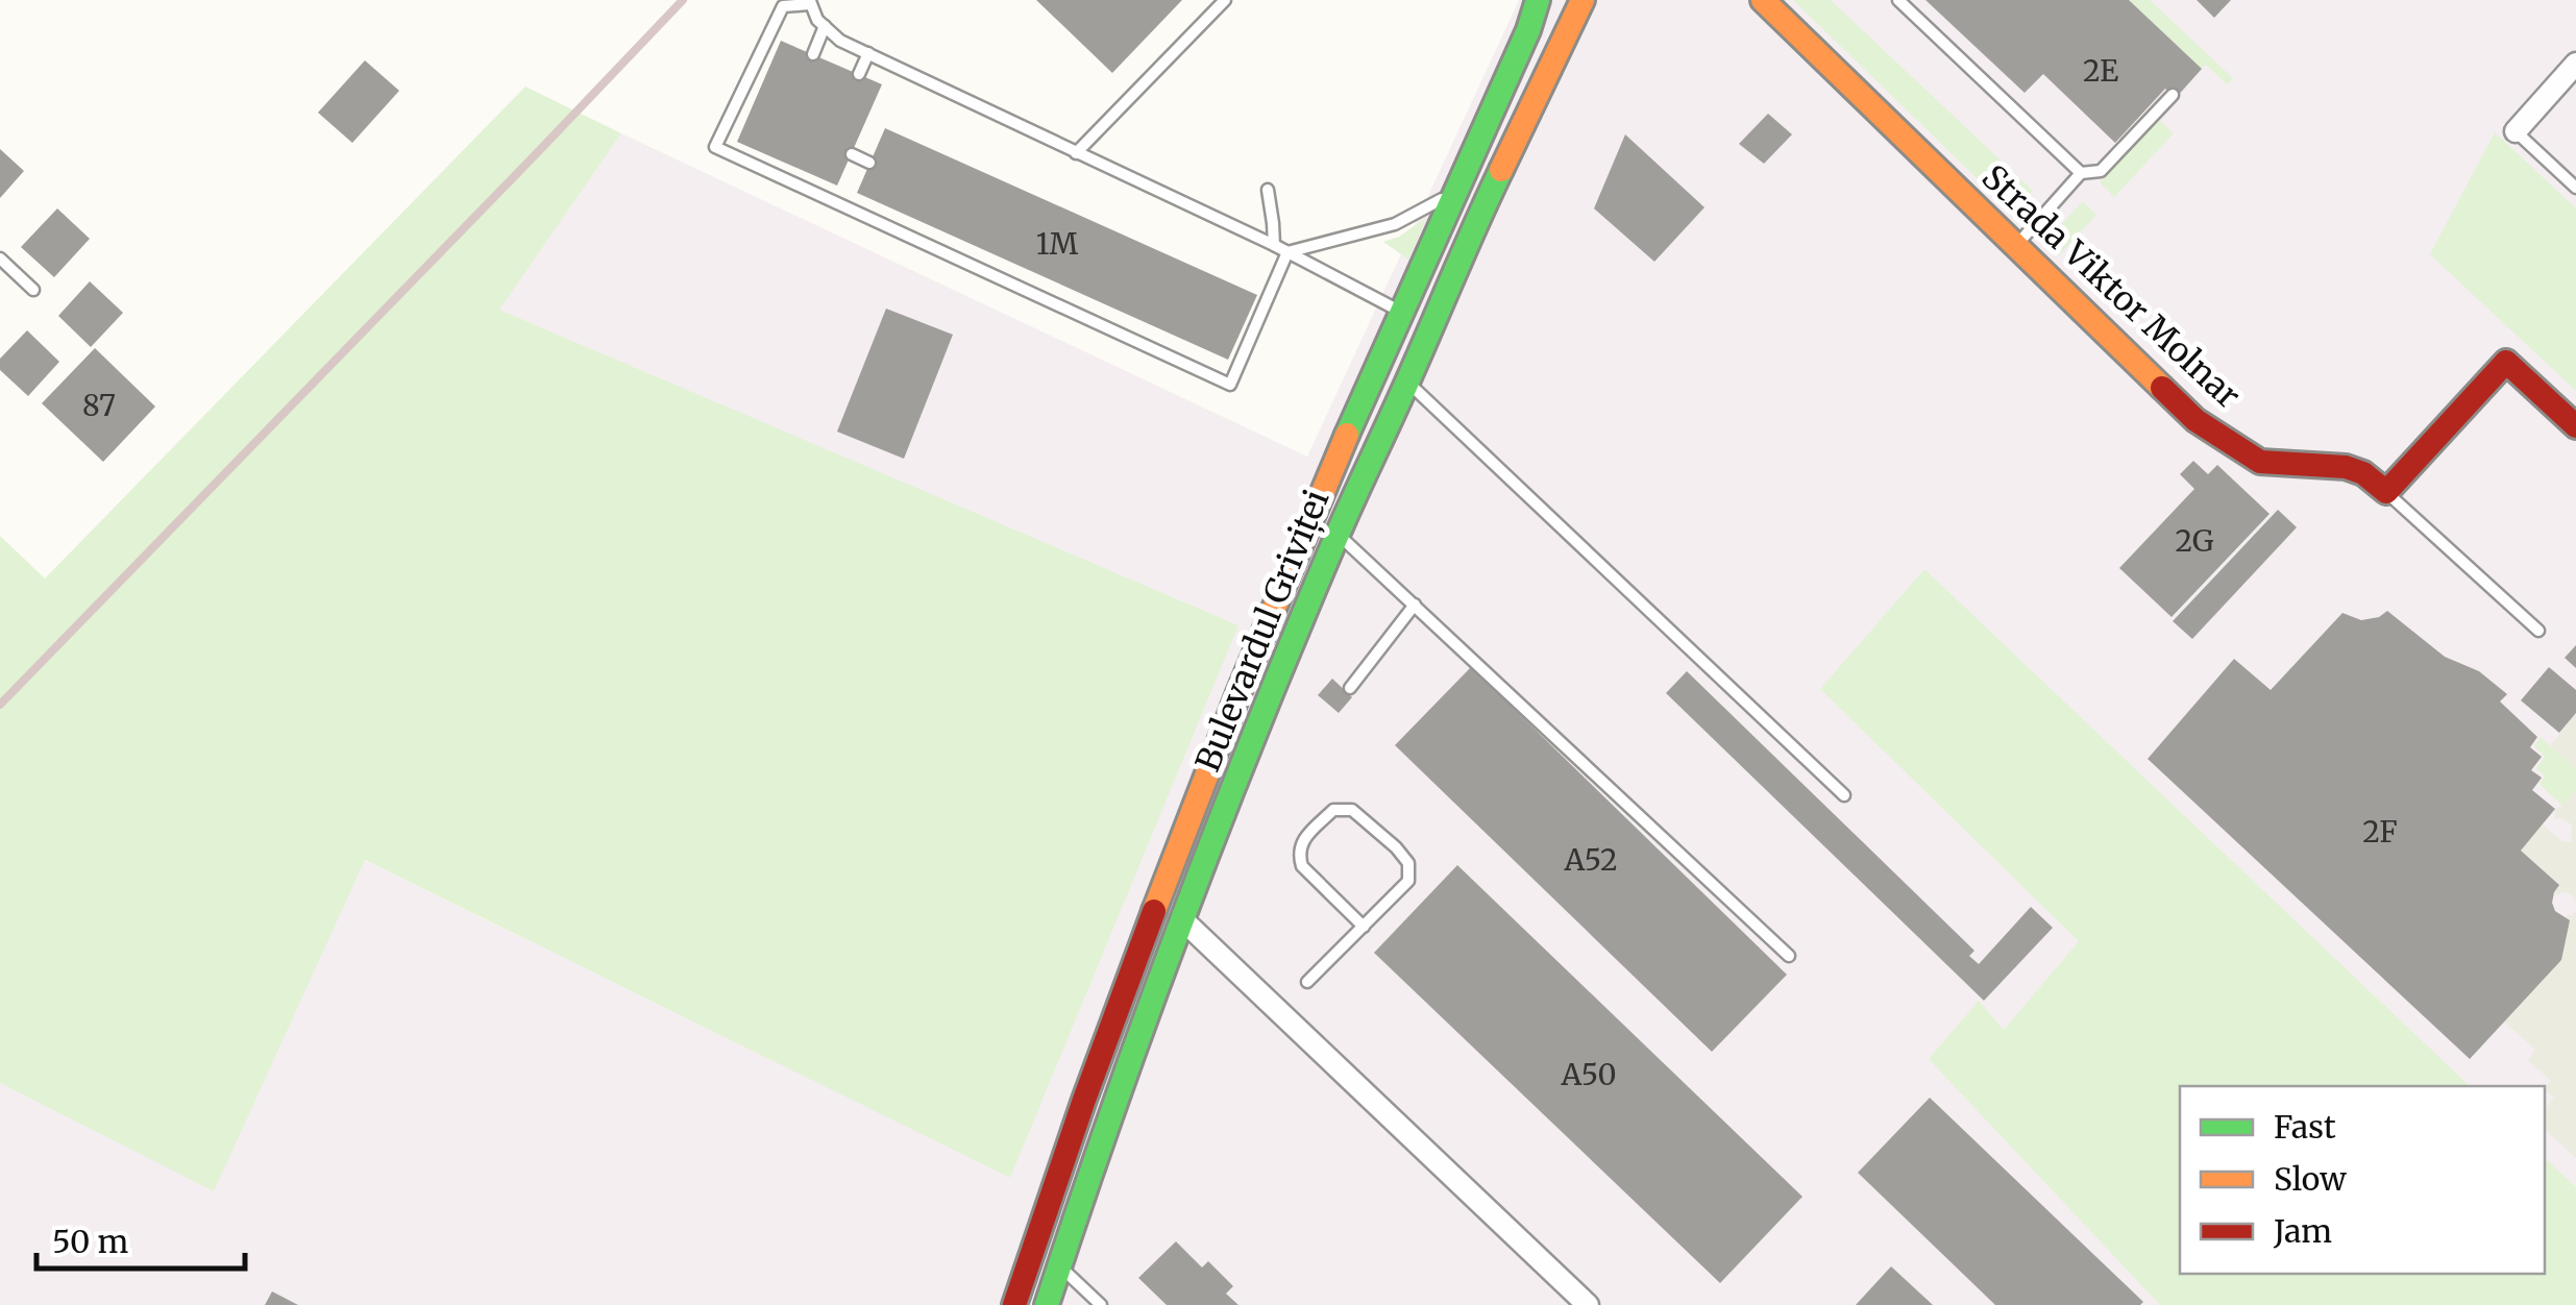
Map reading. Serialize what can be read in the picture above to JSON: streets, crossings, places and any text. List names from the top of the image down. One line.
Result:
{"streets":{"main road":["Strada Viktor Molnar","Bulevardul Griviței"]},"house_numbers":["2E","1M","87","2G","2F","A52","A50"],"legend":["Fast","Slow","Jam"],"scale_bar":"50 m"}
